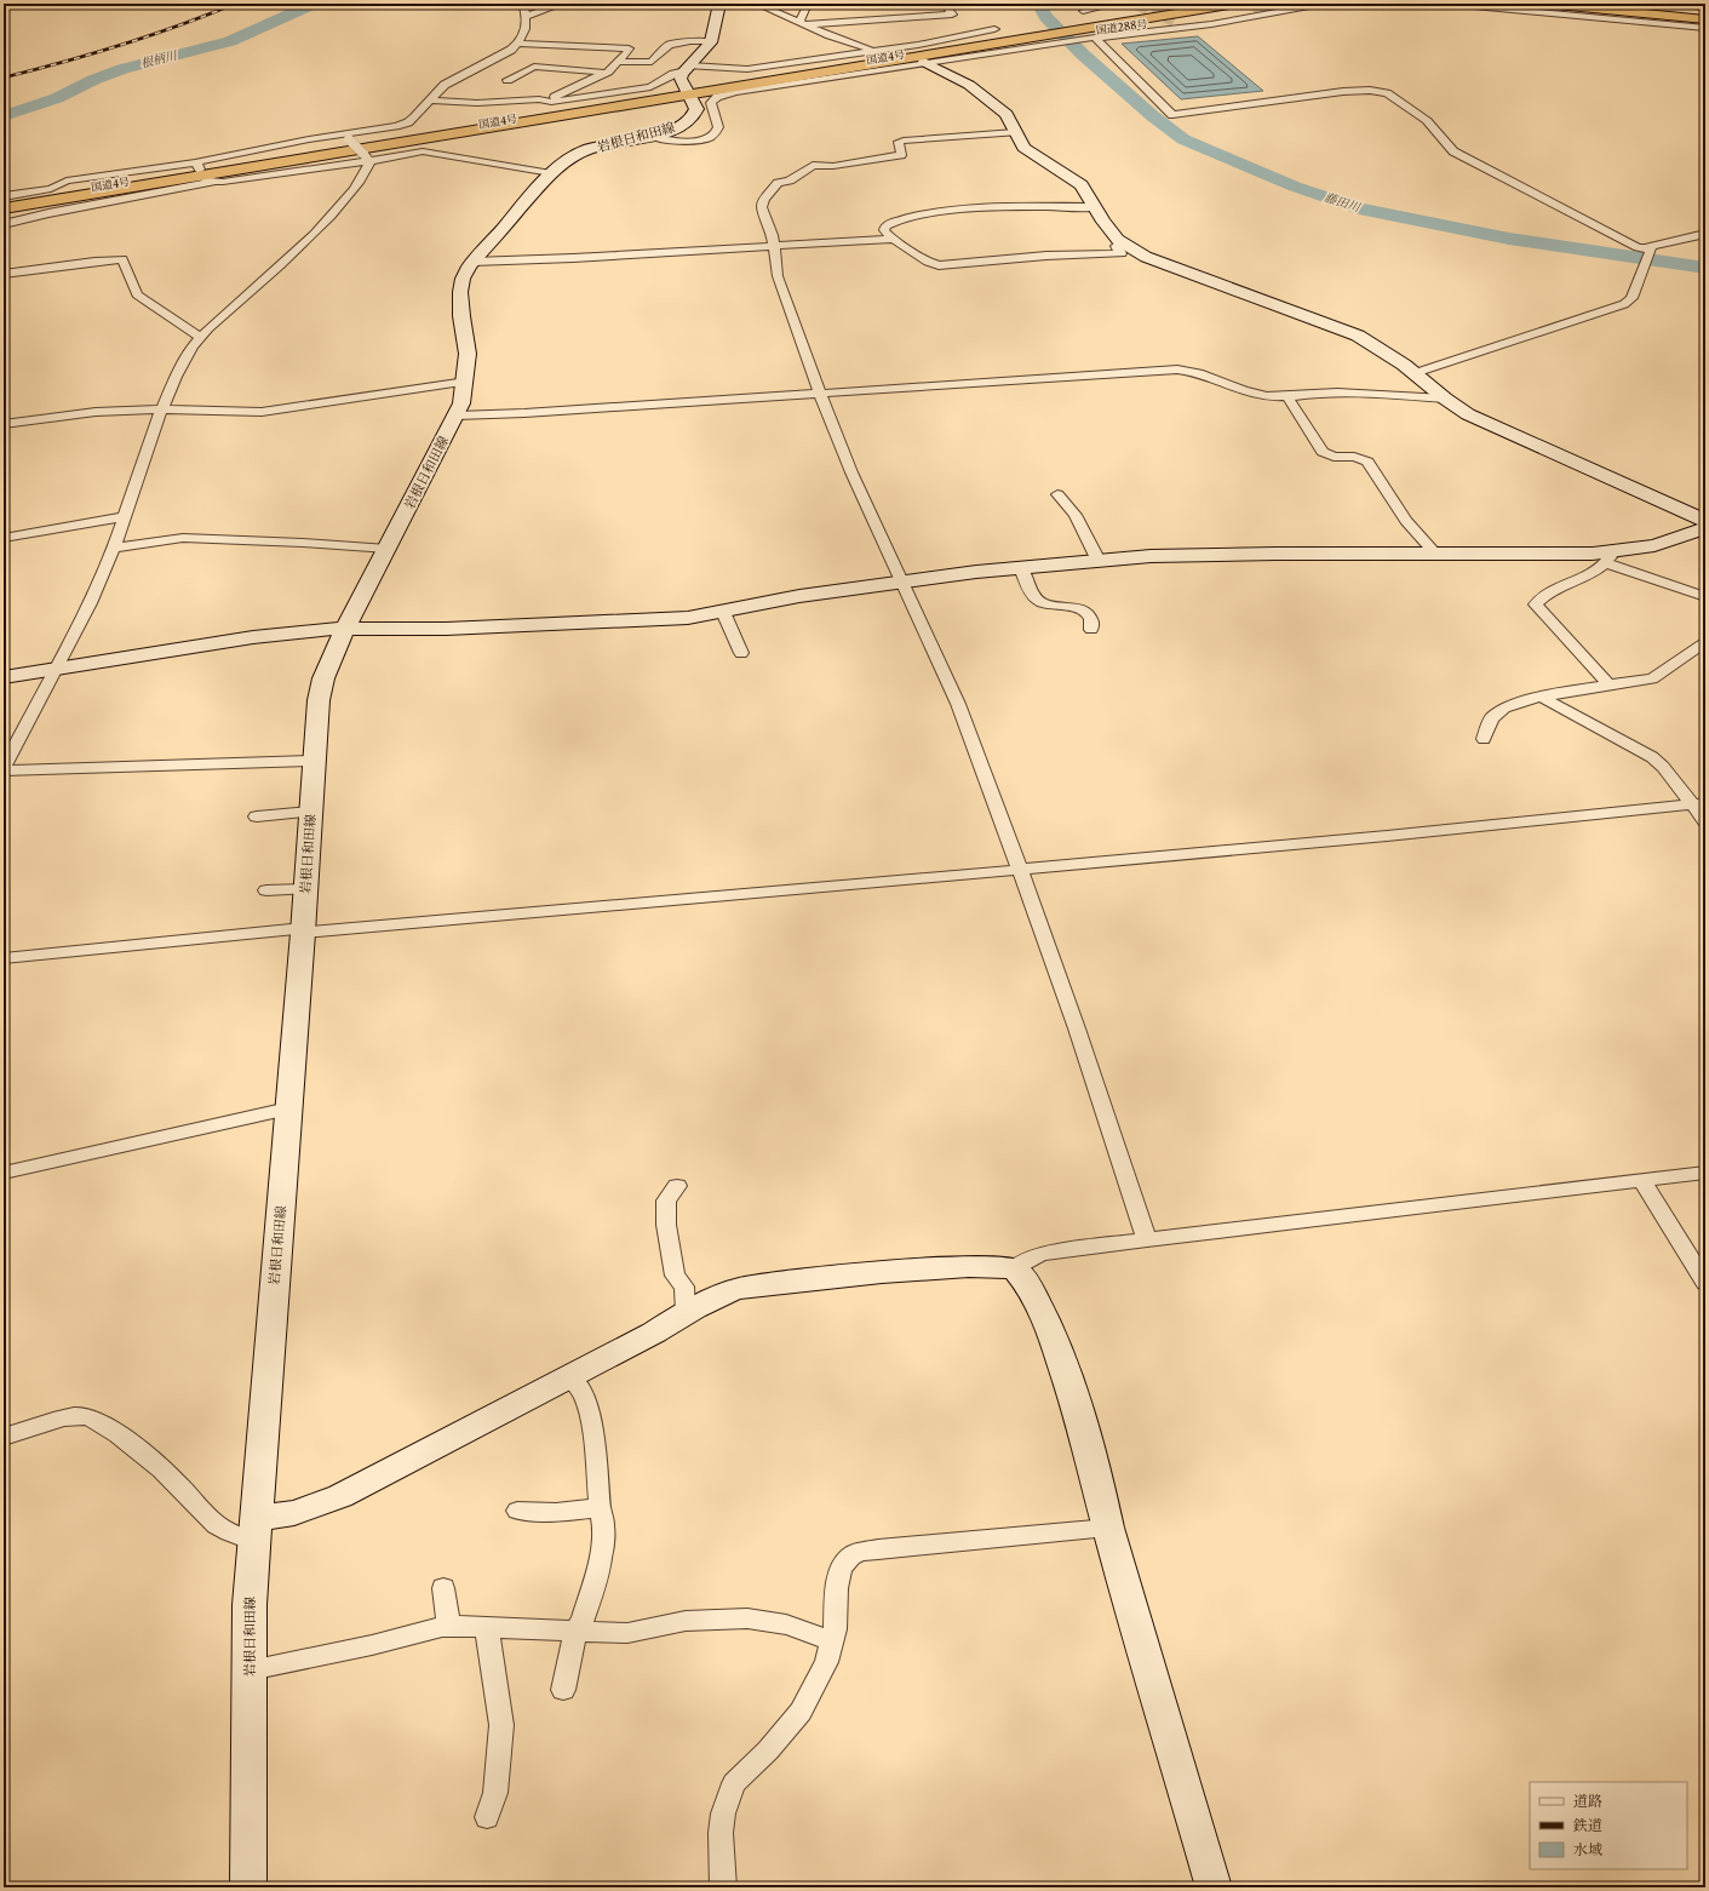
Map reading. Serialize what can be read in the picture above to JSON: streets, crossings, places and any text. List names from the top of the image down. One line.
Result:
{"streets":{"highway":["国道288号","国道4号"],"street":["岩根日和田線"]},"crossings":[["国道288号","国道4号"],["国道4号","岩根日和田線"]],"water":["根柄川","藤田川"],"legend":["道路","鉄道","水域"]}
